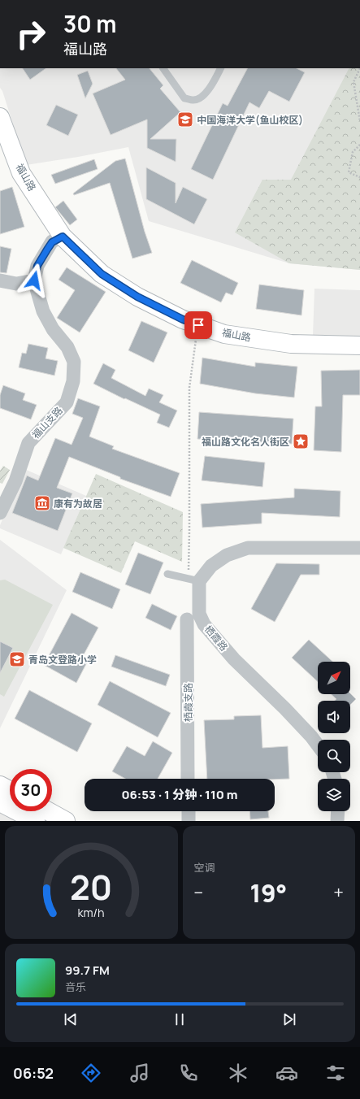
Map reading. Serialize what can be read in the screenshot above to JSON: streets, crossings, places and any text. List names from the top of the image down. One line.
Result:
{"streets":{"street":["福山路","福山支路","栖霞路","栖霞支路"]},"places":{"school or university":["中国海洋大学(鱼山校区)","青岛文登路小学"],"place":["福山路文化名人街区"],"museum":["康有为故居"]},"north":"top right","page":{"turn":["30 m","福山路"],"limit":"30","trip":"06:53 · 1 分钟 · 110 m","tile":"空调","heat":["−","19°","+"],"song":["99.7 FM","音乐"],"tabs":"06:52","gauge":["20","km/h"]}}
